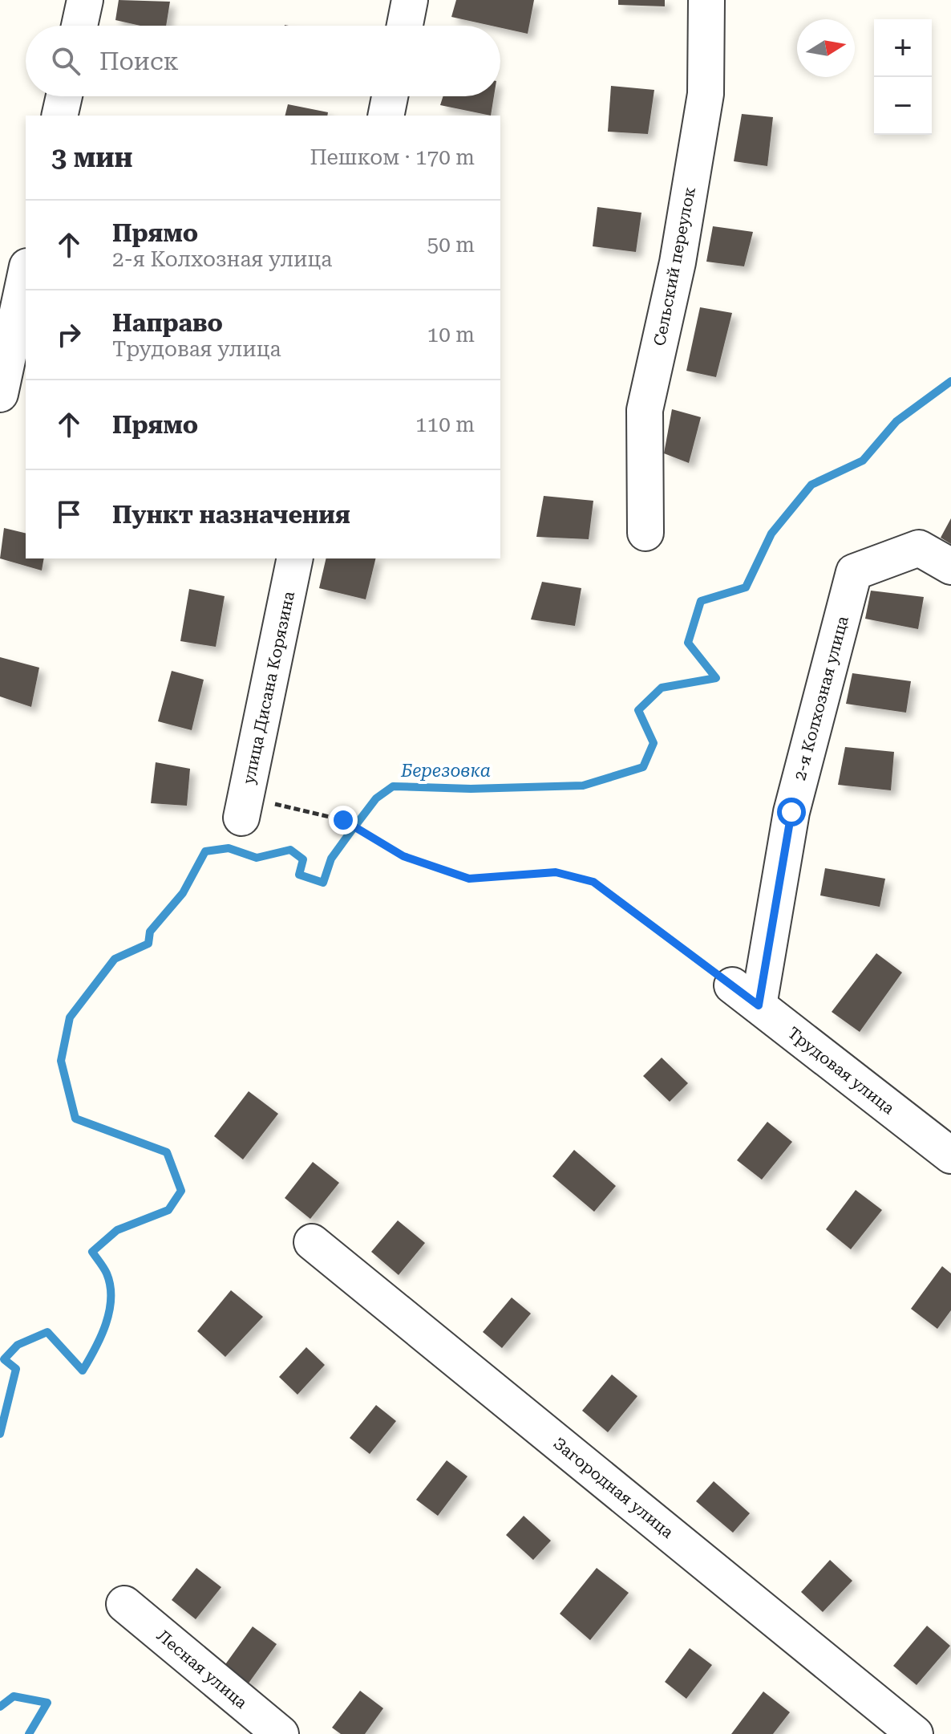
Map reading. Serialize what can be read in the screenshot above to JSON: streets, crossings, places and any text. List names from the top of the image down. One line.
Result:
{"streets":{"street":["Сельский переулок","улица Дисана Корязина","2-я Колхозная улица","Трудовая улица","Загородная улица","Лесная улица"]},"crossings":[["2-я Колхозная улица","Трудовая улица"]],"water":["Березовка"],"north":"right","page":{"map_buttons":["+","−"],"search":"Поиск","heading":["3 мин","Пешком · 170 m"],"list":[["Прямо","2-я Колхозная улица","50 m"],["Направо","Трудовая улица","10 m"],["Прямо","110 m"],"Пункт назначения"]}}
